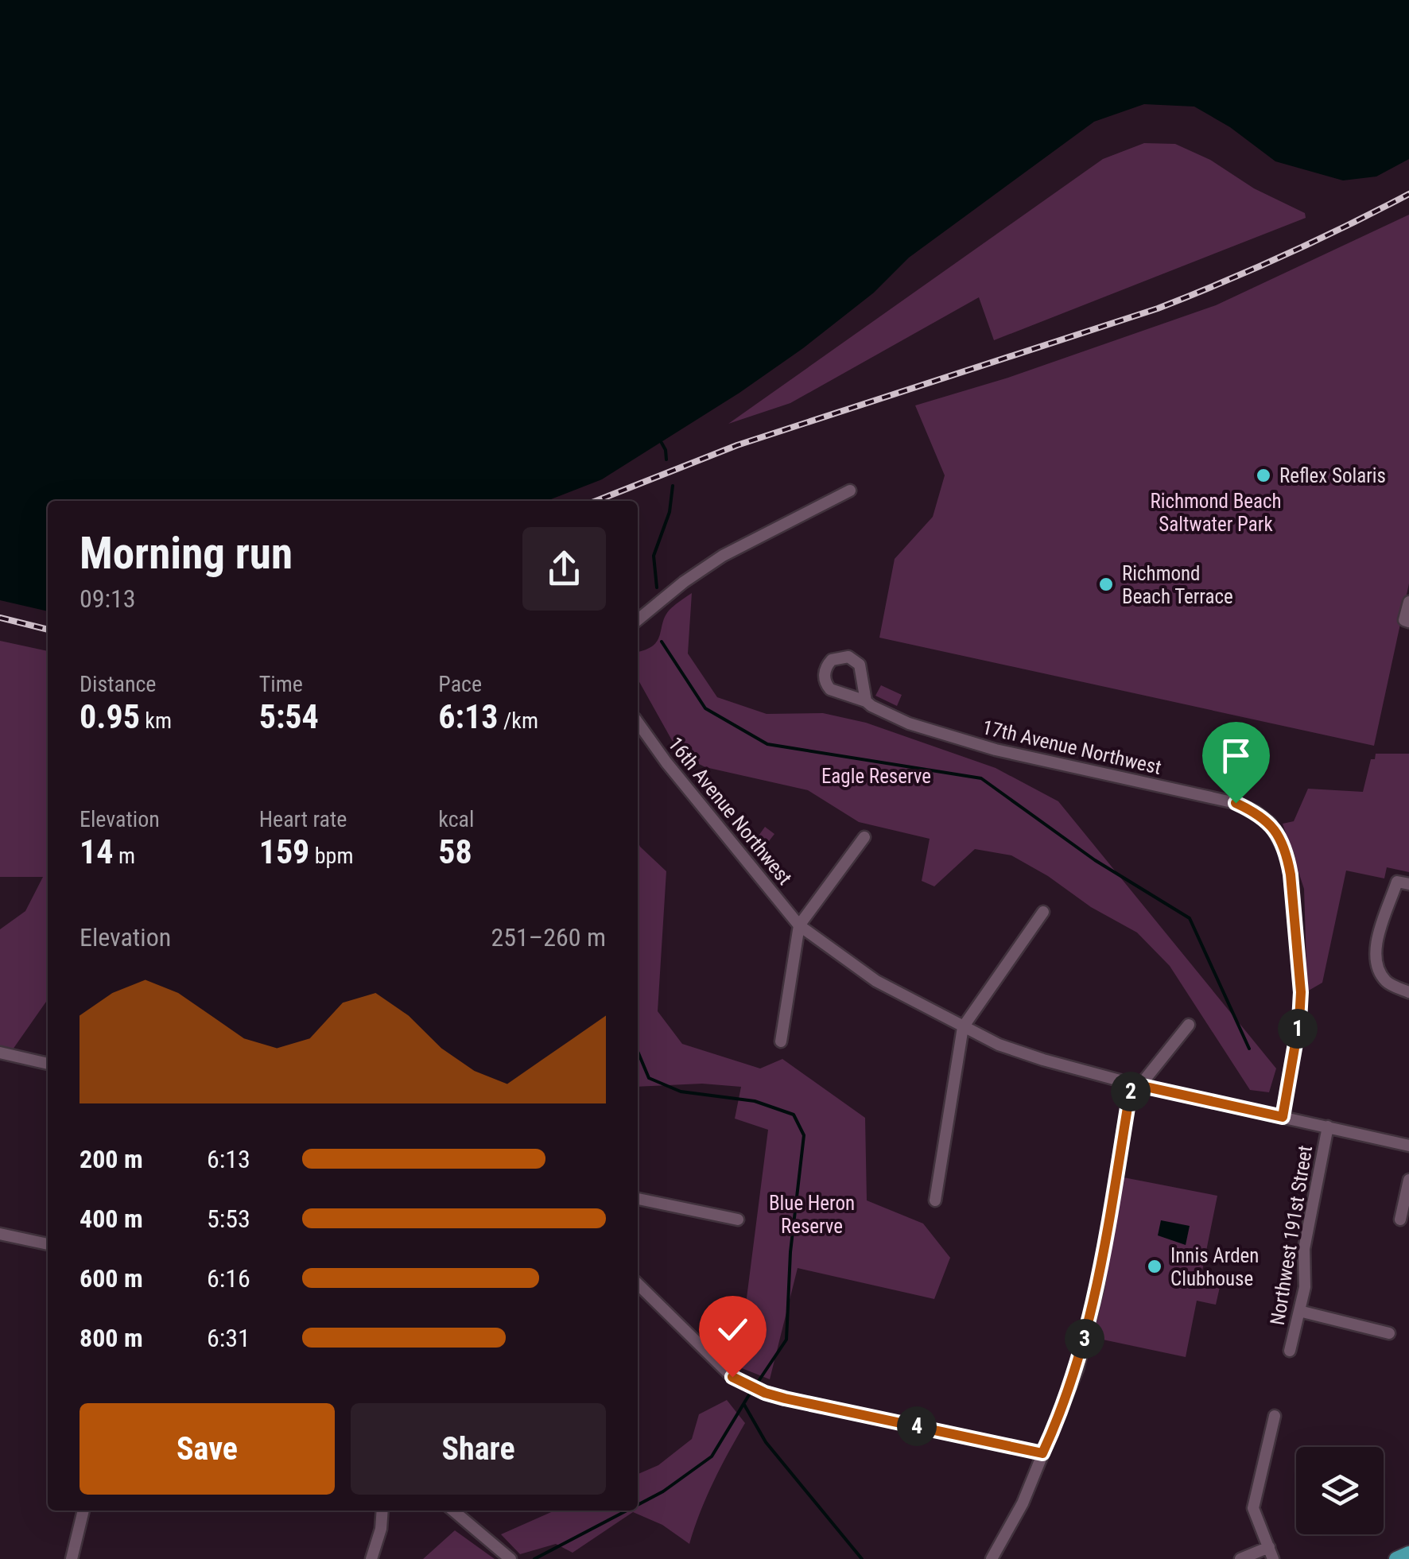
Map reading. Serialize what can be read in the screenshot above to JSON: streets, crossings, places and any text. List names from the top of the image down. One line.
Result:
{"streets":{"street":["17th Avenue Northwest","16th Avenue Northwest","Northwest 191st Street"]},"crossings":[["17th Avenue Northwest","16th Avenue Northwest"],["16th Avenue Northwest","Northwest 191st Street"]],"parks":["Richmond Beach Saltwater Park","Eagle Reserve","Blue Heron Reserve"],"places":["Reflex Solaris","Richmond Beach Terrace","Innis Arden Clubhouse"],"page":{"heading":["Morning run","09:13"],"stats":[["Distance","0.95 km"],["Time","5:54"],["Pace","6:13 /km"],["Elevation","14 m"],["Heart rate","159 bpm"],["kcal","58"]],"chart":["Elevation","251–260 m"],"pins":["1","2","3","4"],"list":[{"name":"200 m","note":"6:13"},{"name":"400 m","note":"5:53"},{"name":"600 m","note":"6:16"},{"name":"800 m","note":"6:31"}],"buttons":["Save","Share"]}}
